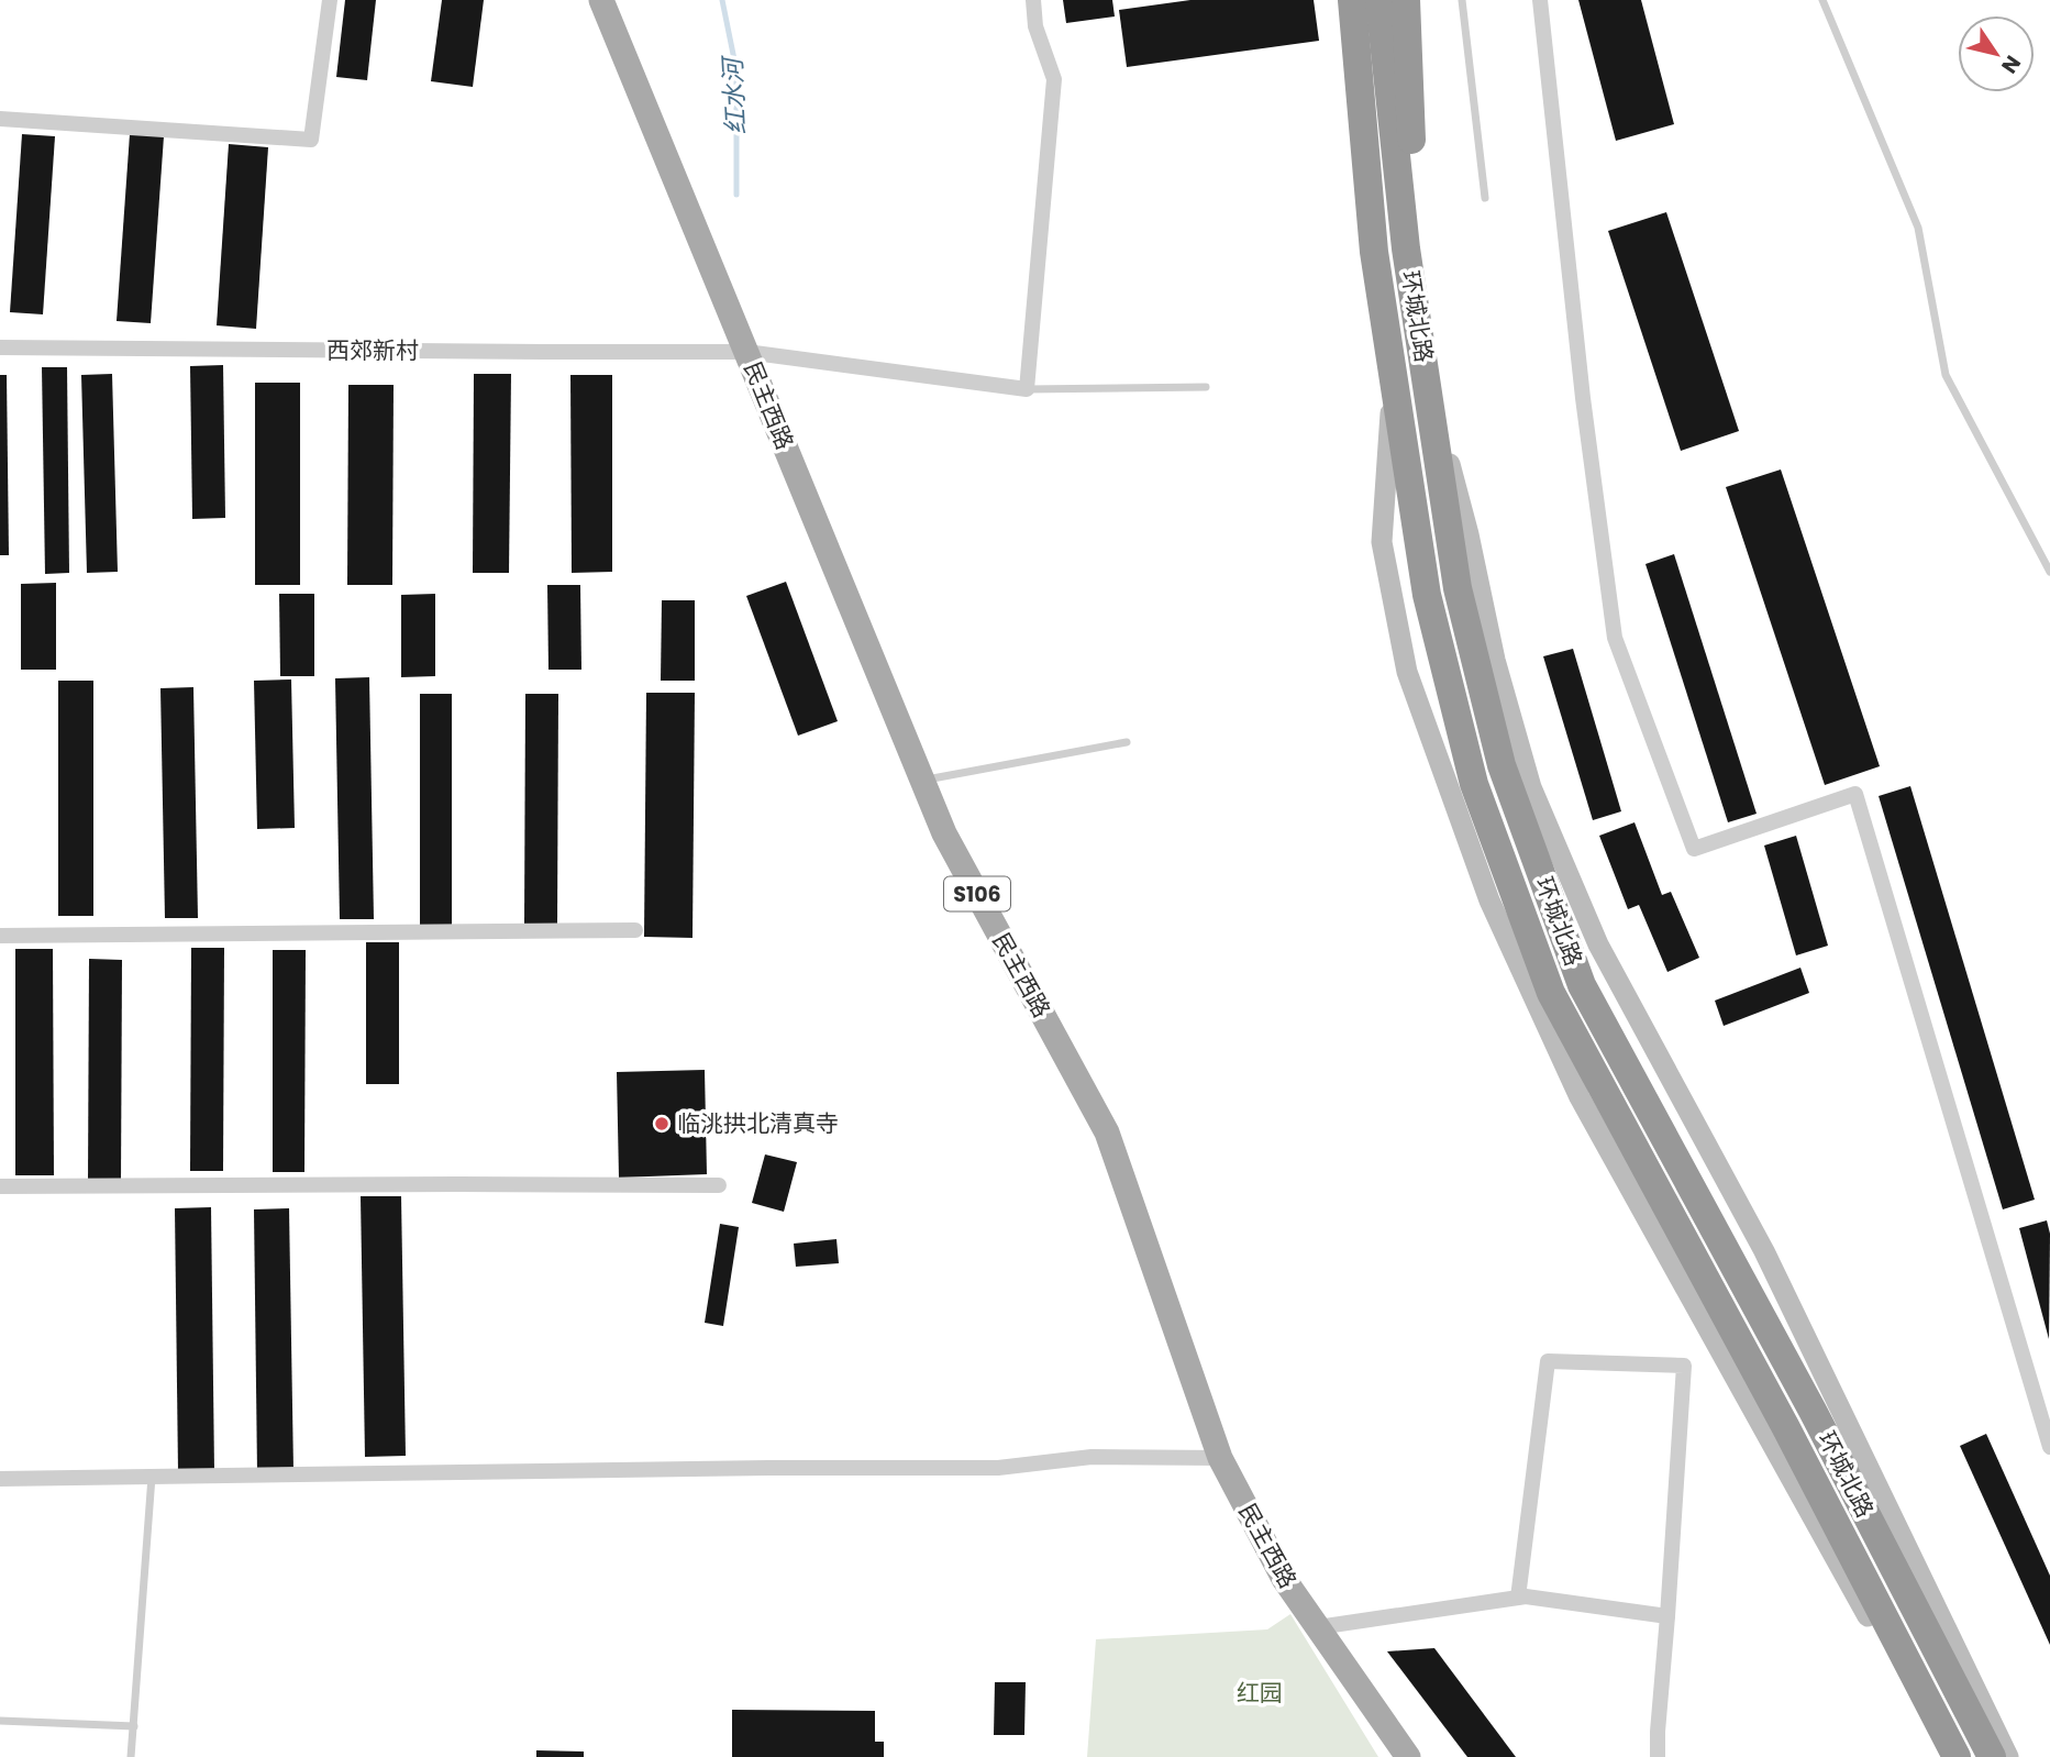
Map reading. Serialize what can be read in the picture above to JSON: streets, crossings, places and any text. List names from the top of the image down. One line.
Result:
{"streets":{"highway":["环城北路"],"main road":["民主西路","S106"],"street":["西郊新村"]},"crossings":[["西郊新村","民主西路"]],"water":["红水河"],"parks":["红园"],"places":["临洮拱北清真寺"],"north":"bottom right"}
